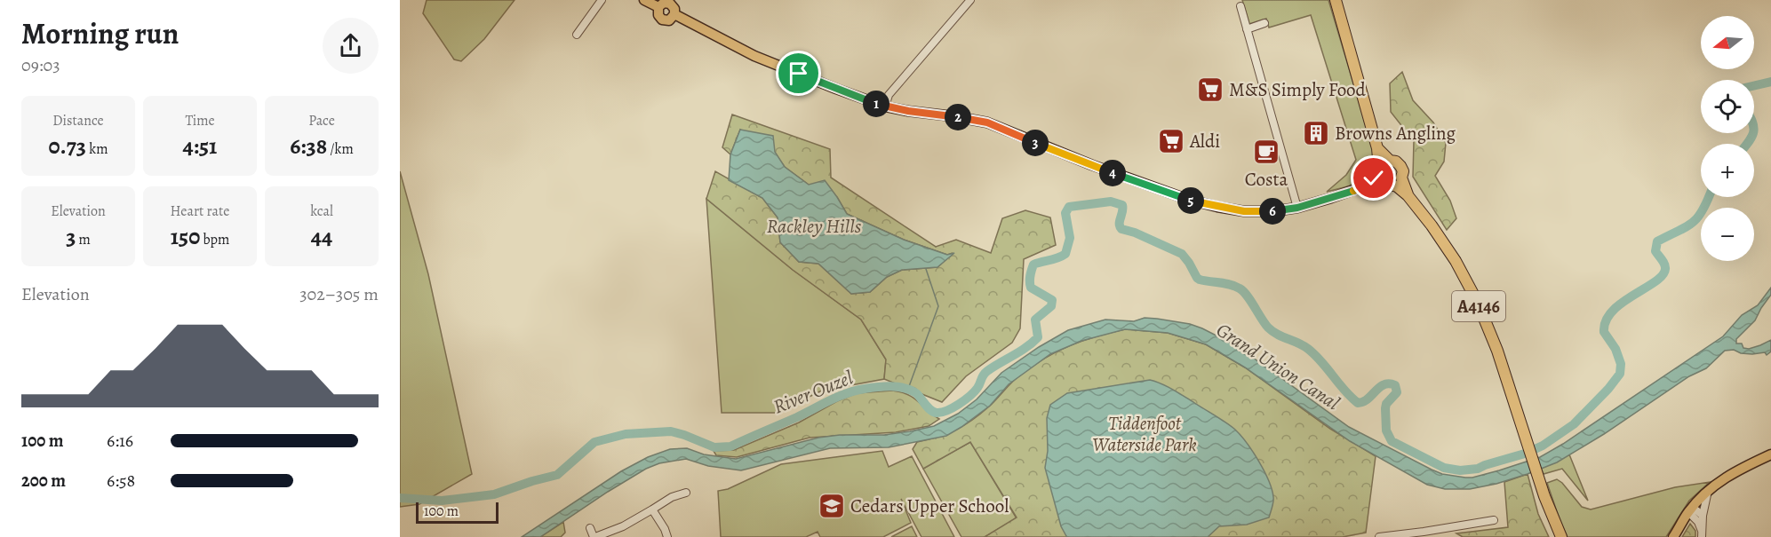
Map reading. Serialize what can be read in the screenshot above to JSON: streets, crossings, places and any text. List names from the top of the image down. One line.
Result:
{"streets":{"highway":["A4146"]},"water":["Rackley Hills","Grand Union Canal","River Ouzel"],"parks":["Tiddenfoot Waterside Park"],"places":{"supermarket":["M&S Simply Food","Aldi"],"building":["Browns Angling"],"cafe":["Costa"],"school or university":["Cedars Upper School"]},"scale_bar":"100 m","north":"left","page":{"heading":["Morning run","09:03"],"map_buttons":["+","−"],"stats":[["Distance","0.73 km"],["Time","4:51"],["Pace","6:38 /km"],["Elevation","3 m"],["Heart rate","150 bpm"],["kcal","44"]],"pins":["1","2","3","4","5","6"],"chart":["Elevation","302–305 m"],"list":[{"name":"100 m","note":"6:16"},{"name":"200 m","note":"6:58"}],"scale":"100 m"}}
